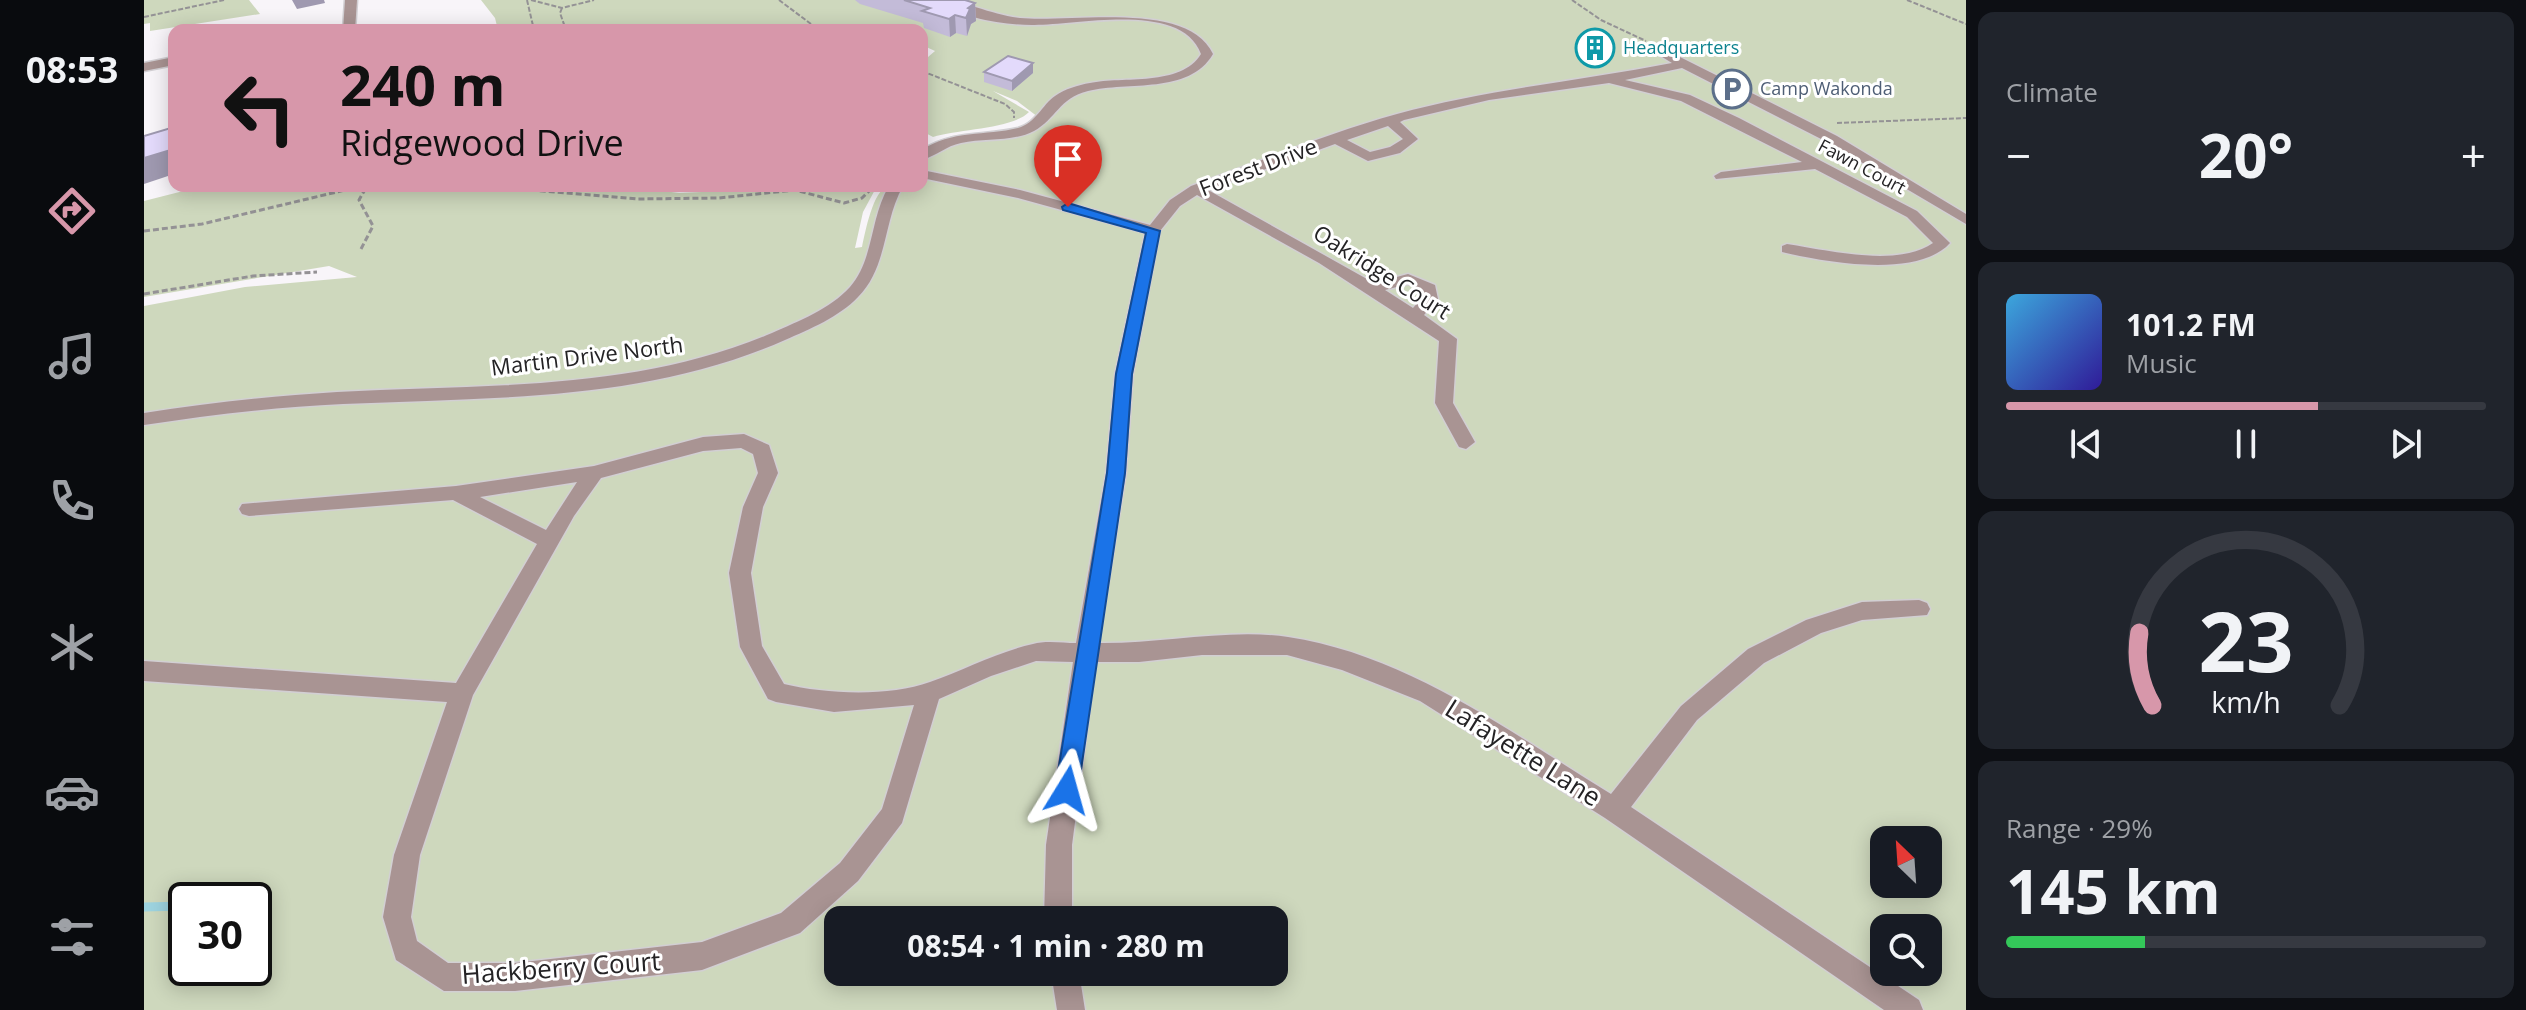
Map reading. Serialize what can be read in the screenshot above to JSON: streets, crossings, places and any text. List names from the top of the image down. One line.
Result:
{"streets":{"street":["Forest Drive","Fawn Court","Oakridge Court","Martin Drive North","Lafayette Lane","Hackberry Court"]},"crossings":[["Forest Drive","Fawn Court"],["Forest Drive","Oakridge Court"],["Forest Drive","Lafayette Lane"]],"places":{"building":["Headquarters"],"parking":["Camp Wakonda"]},"north":"top left","page":{"tabs":"08:53","tile":["Climate",["Range · 29%","145 km"]],"turn":["240 m","Ridgewood Drive"],"heat":["−","20°","+"],"song":["101.2 FM","Music"],"limit":"30","trip":"08:54 · 1 min · 280 m","gauge":["23","km/h"]}}
